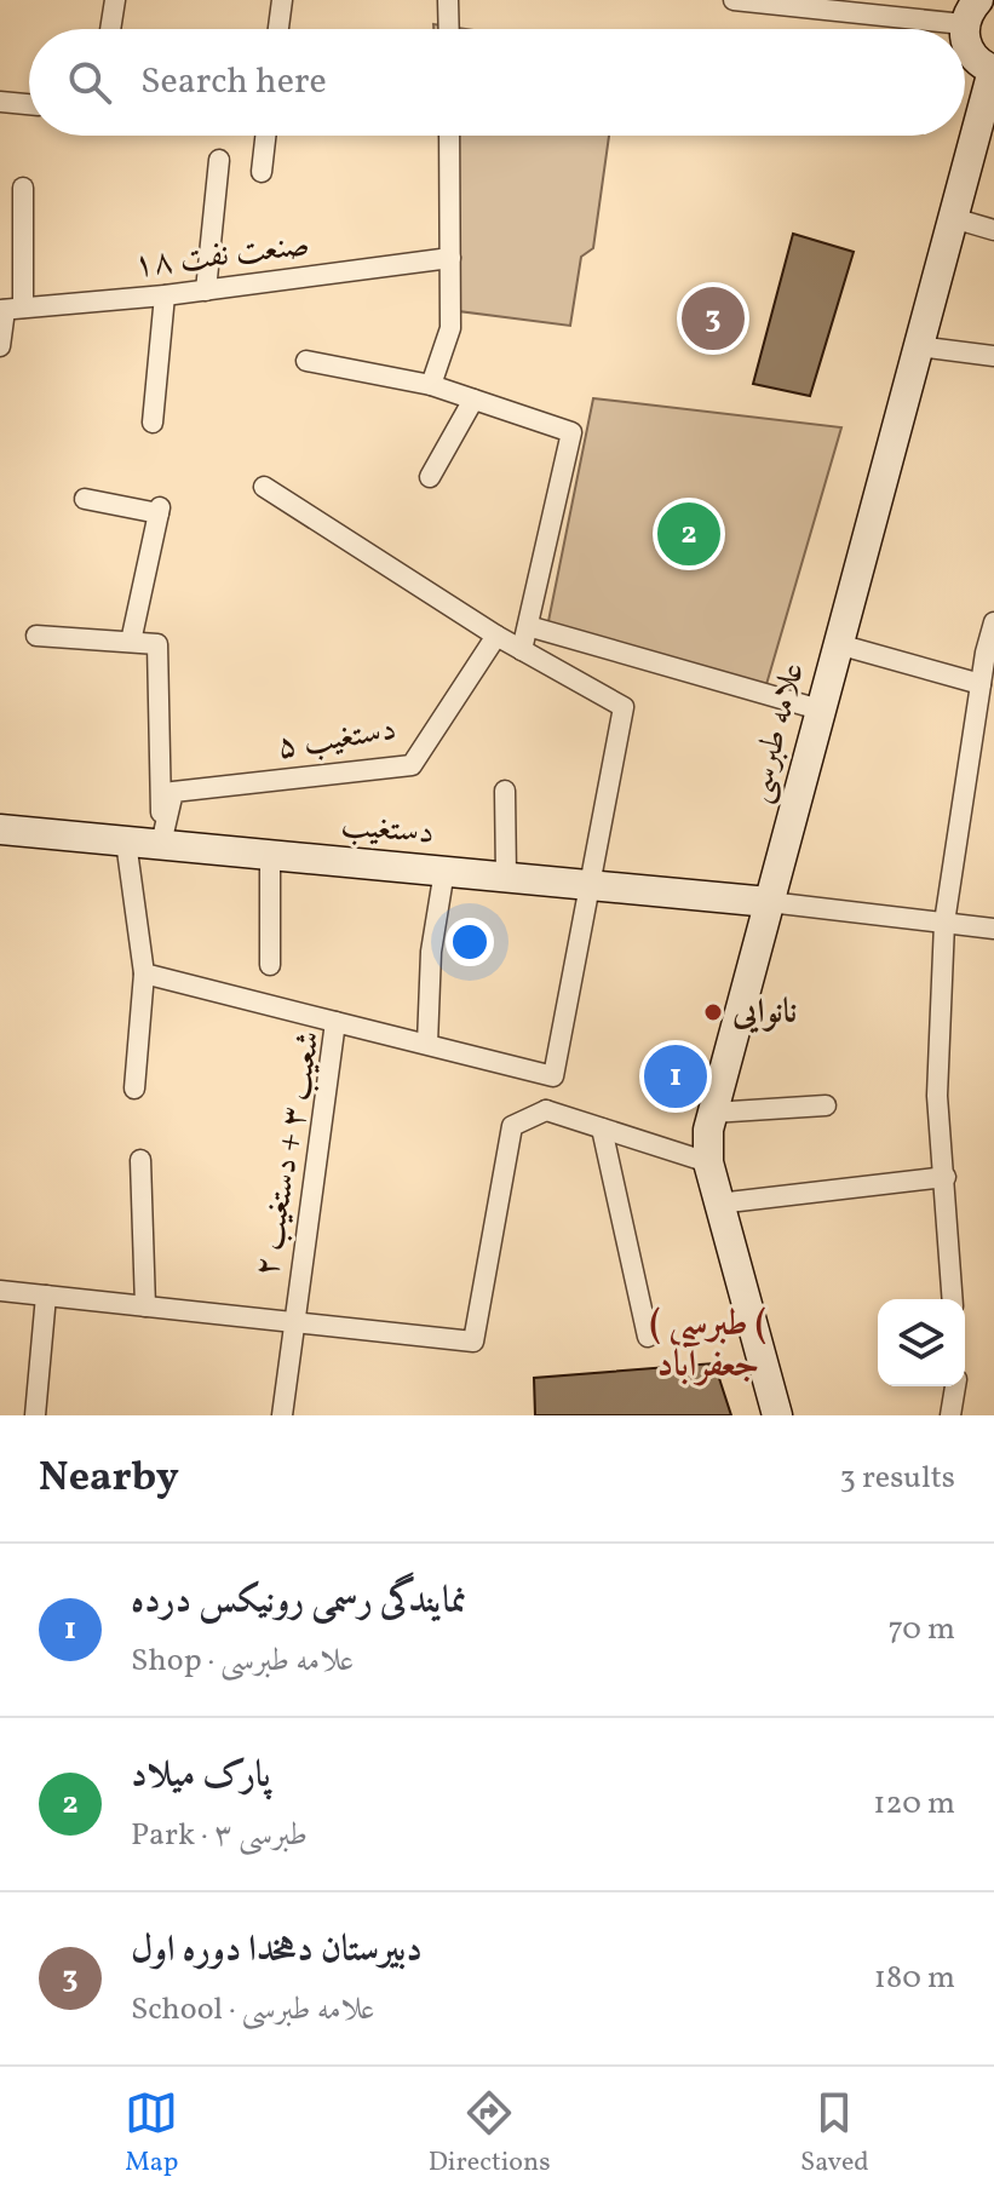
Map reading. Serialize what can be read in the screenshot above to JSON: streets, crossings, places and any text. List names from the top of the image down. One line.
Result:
{"streets":{"main road":["علامه طبرسی","دستغیب"],"street":["صنعت نفت ۱۸","دستغیب ۵","شعیب ۳ + دستغیب ۲"]},"crossings":[["علامه طبرسی","دستغیب"],["دستغیب ۵","دستغیب"]],"districts":["( طبرسی ( جعفرآباد"],"places":["نانوایی"],"page":{"search":"Search here","pins":["3","2","1"],"heading":["Nearby","3 results"],"list":[{"mark":"1","name":"نمایندگی رسمی رونیکس درده","note":"Shop · علامه طبرسی","value":"70 m"},{"mark":"2","name":"پارک میلاد","note":"Park · طبرسی ۳","value":"120 m"},{"mark":"3","name":"دبیرستان دهخدا دوره اول","note":"School · علامه طبرسی","value":"180 m"}],"nav":["Map","Directions","Saved"]}}
